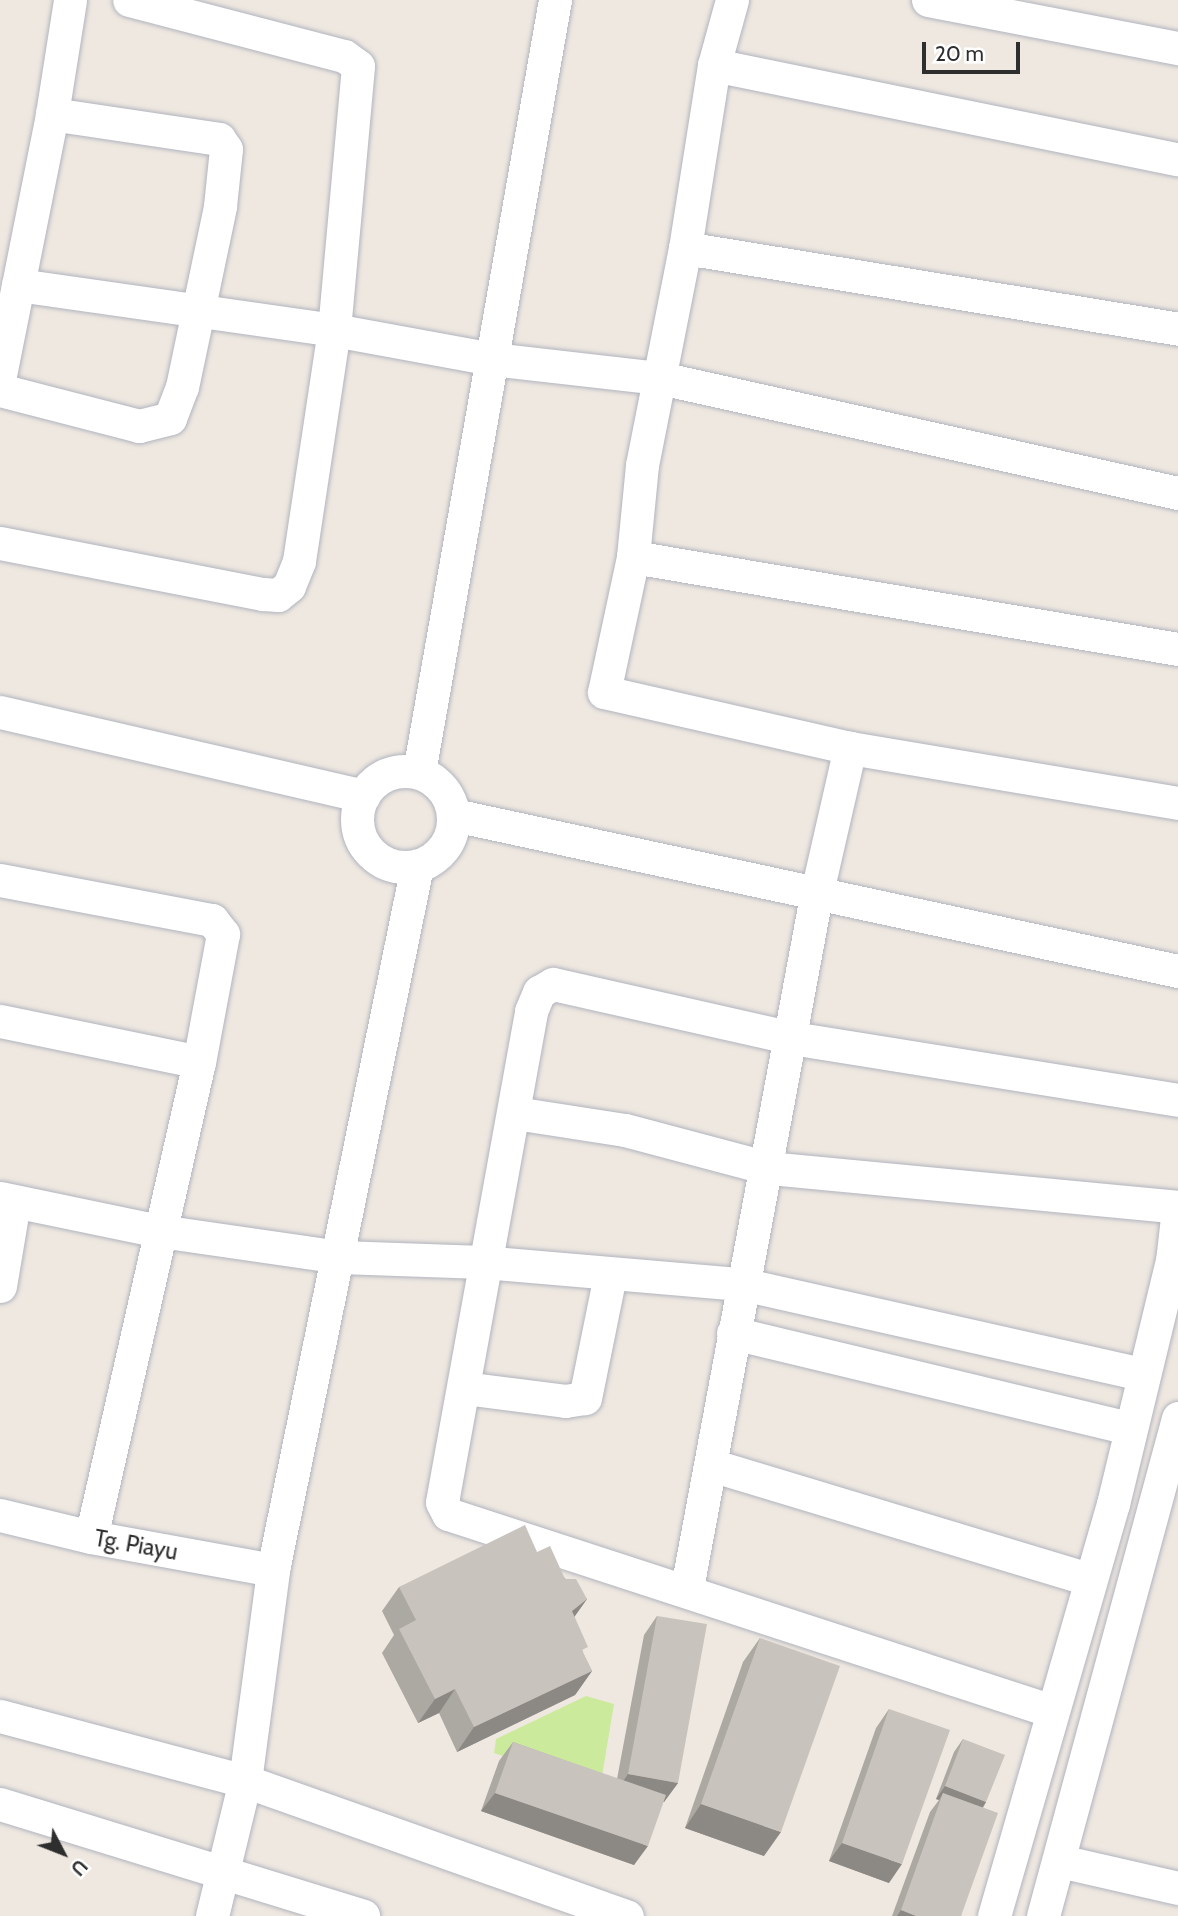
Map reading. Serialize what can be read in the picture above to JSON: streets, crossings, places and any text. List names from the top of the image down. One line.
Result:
{"streets":{"street":["Tg. Piayu"]},"scale_bar":"20 m","north":"bottom right"}
